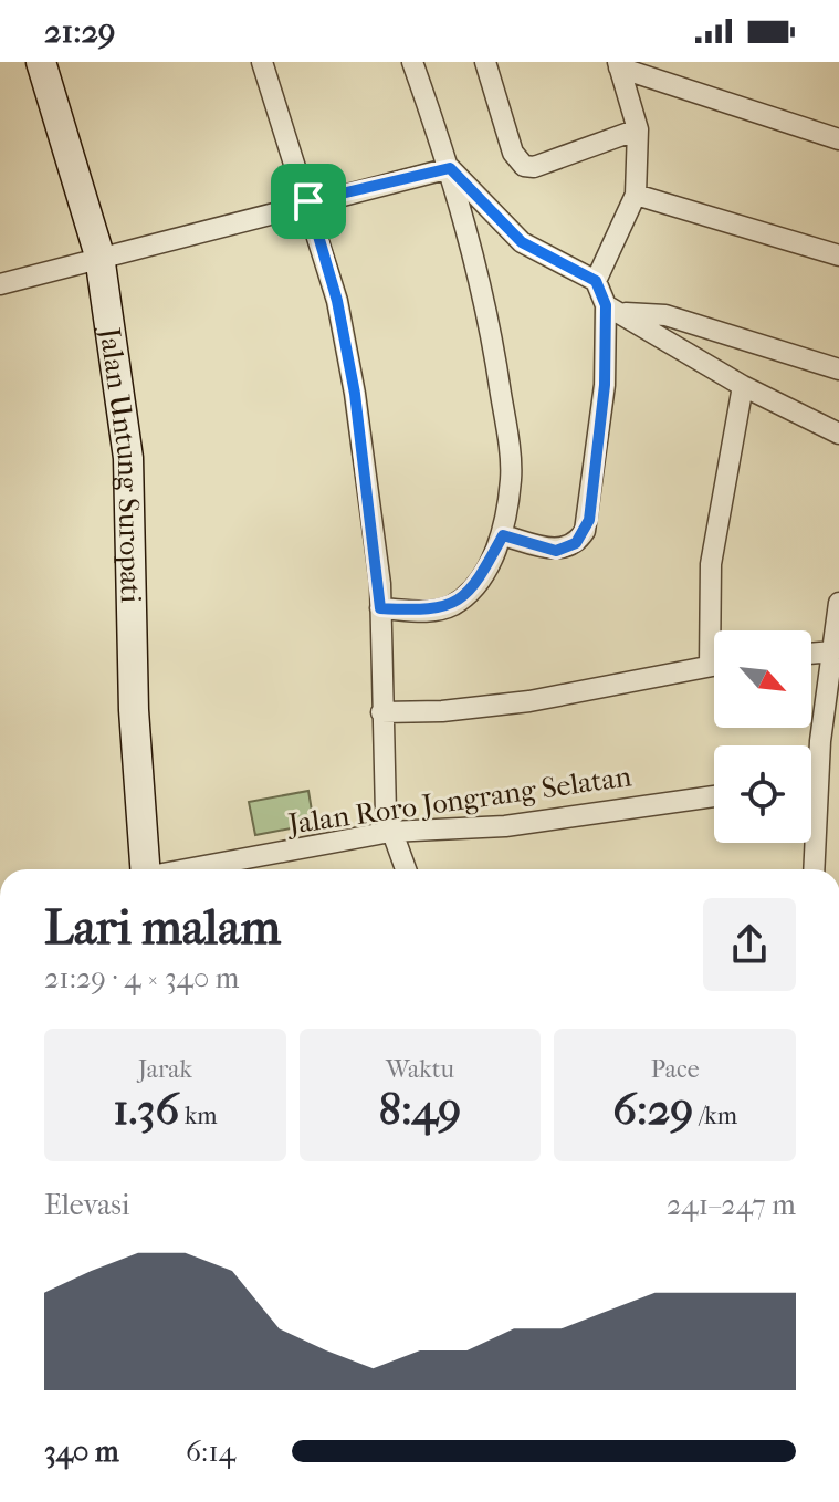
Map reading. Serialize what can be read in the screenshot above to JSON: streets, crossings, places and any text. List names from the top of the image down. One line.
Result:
{"streets":{"main road":["Jalan Untung Suropati"],"street":["Jalan Roro Jongrang Selatan"]},"north":"bottom right","page":{"status":"21:29","heading":["Lari malam","21:29 · 4 × 340 m"],"stats":[["Jarak","1.36 km"],["Waktu","8:49"],["Pace","6:29 /km"]],"chart":["Elevasi","241–247 m"],"list":[{"name":"340 m","note":"6:14"}]}}
